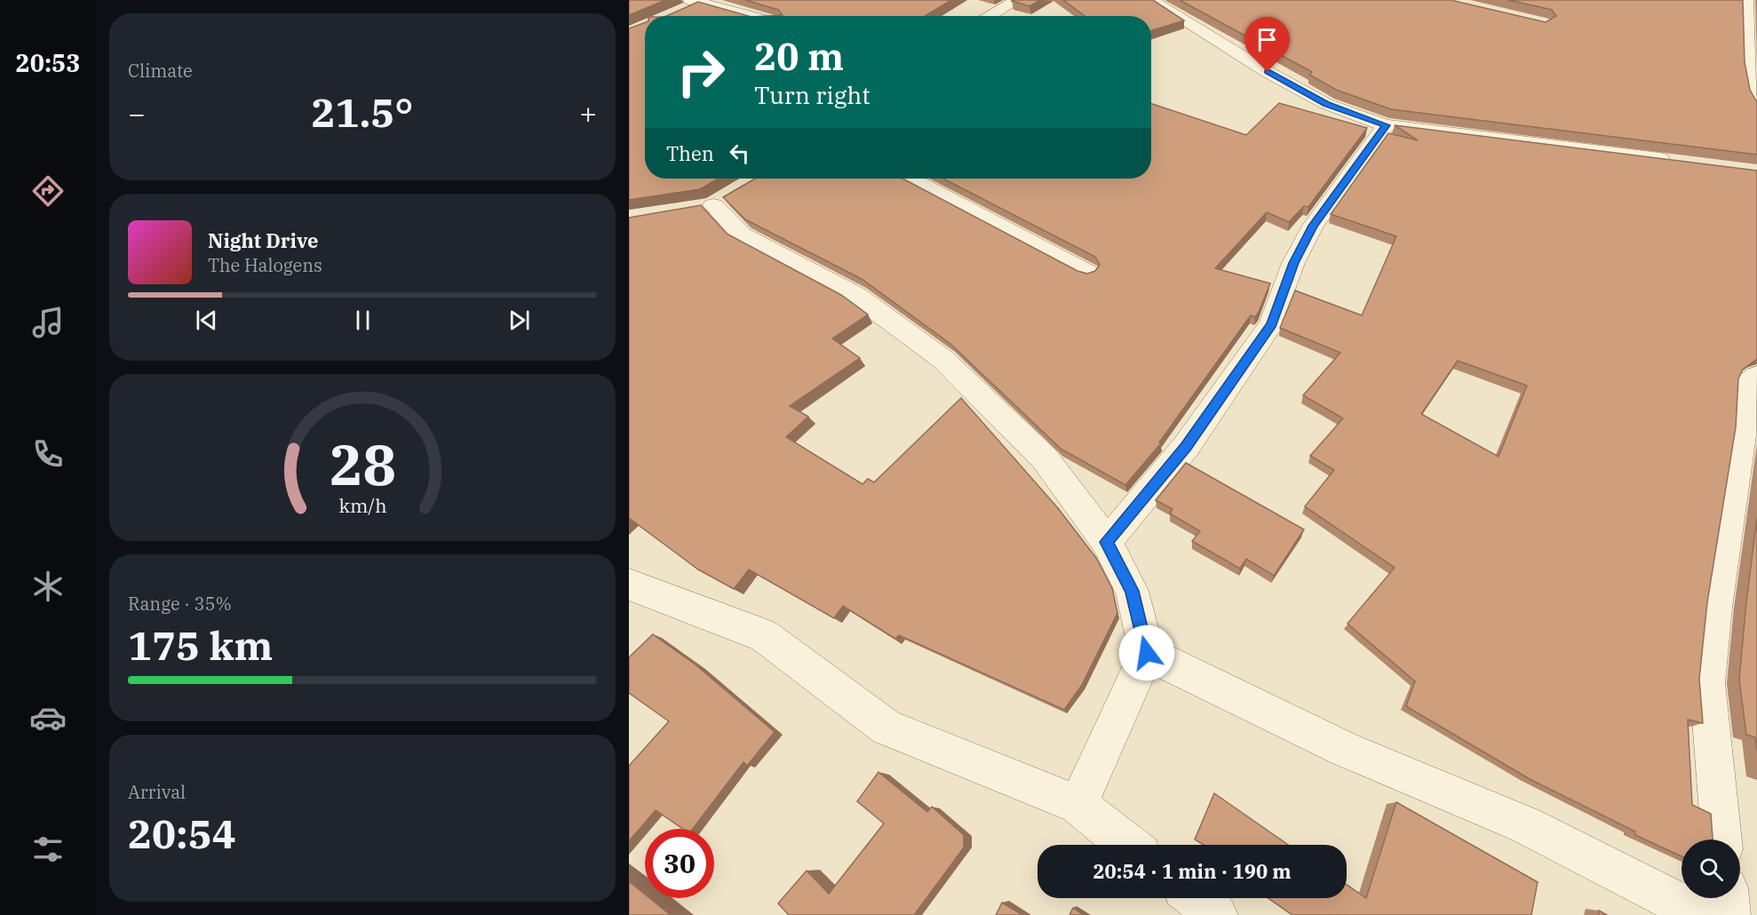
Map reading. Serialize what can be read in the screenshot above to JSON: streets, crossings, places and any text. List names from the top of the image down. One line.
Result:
{"page":{"tabs":"20:53","tile":["Climate",["Range · 35%","175 km"],["Arrival","20:54"]],"turn":["20 m","Turn right"],"heat":["−","21.5°","+"],"then":"Then","song":["Night Drive","The Halogens"],"limit":"30","trip":"20:54 · 1 min · 190 m","gauge":["28","km/h"]}}
